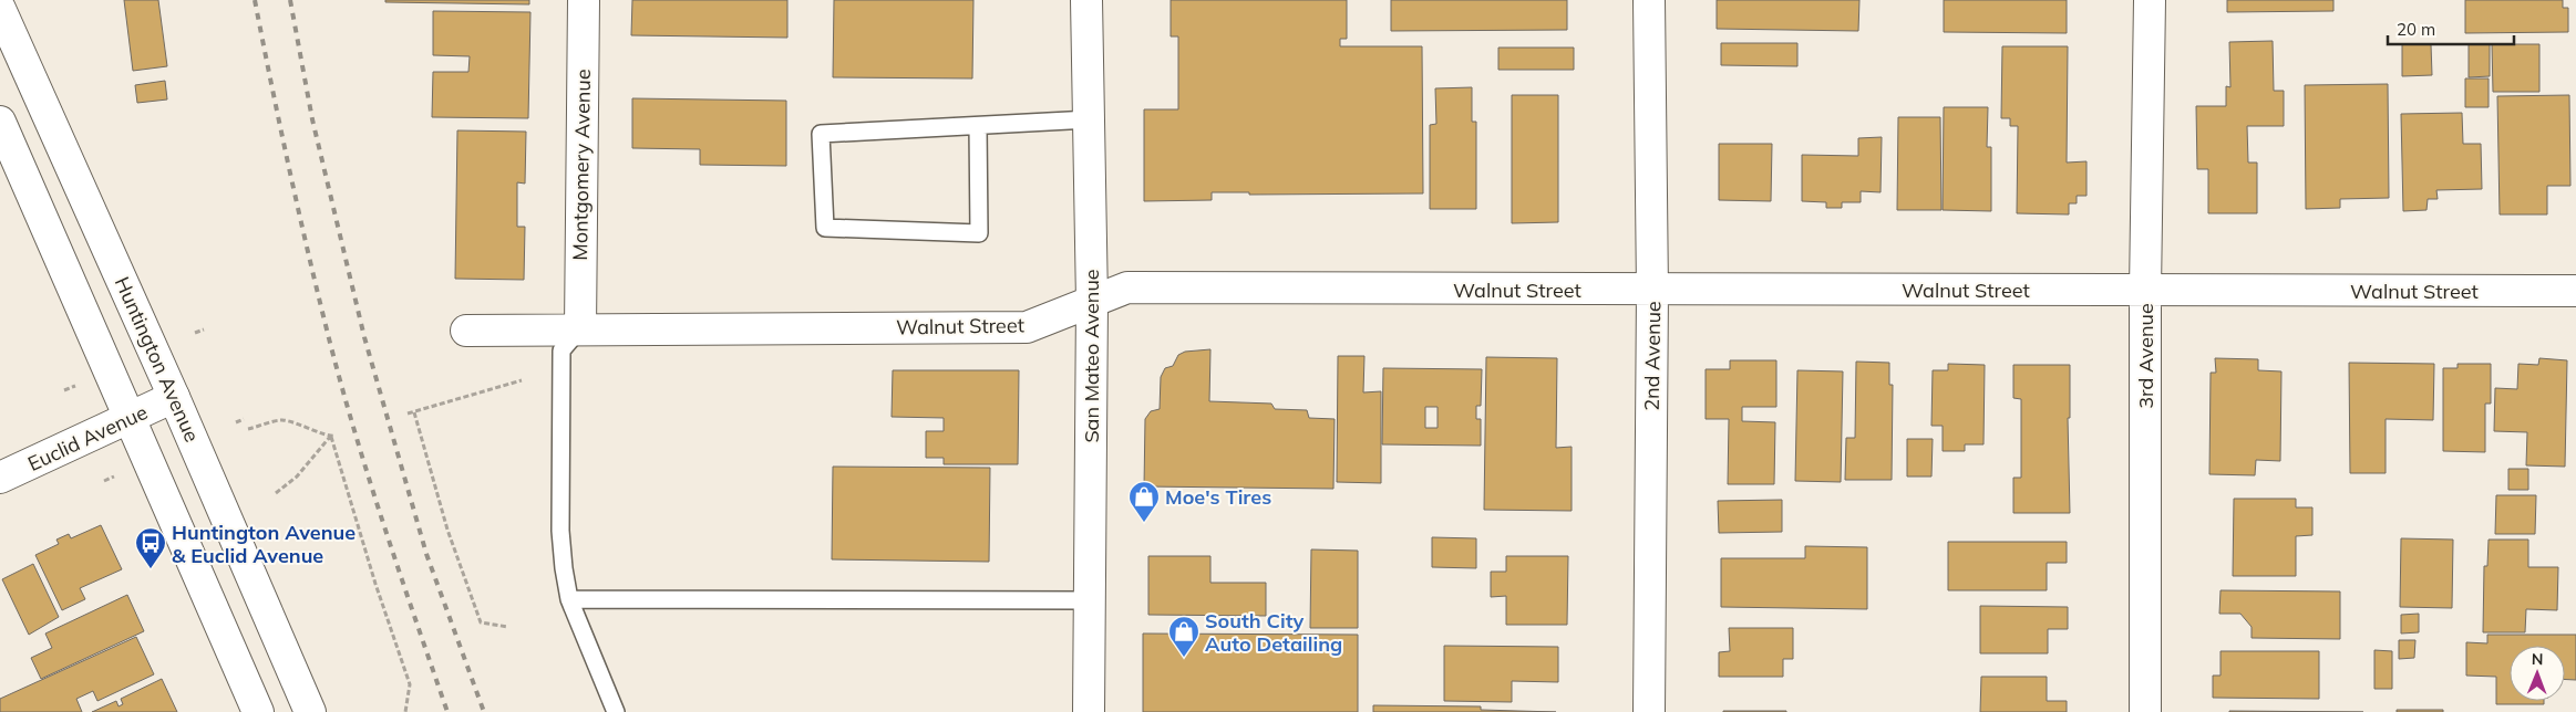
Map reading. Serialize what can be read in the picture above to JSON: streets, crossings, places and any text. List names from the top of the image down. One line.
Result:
{"streets":{"street":["Montgomery Avenue","Walnut Street","San Mateo Avenue","2nd Avenue","3rd Avenue","Huntington Avenue","Euclid Avenue"]},"crossings":[["Montgomery Avenue","Walnut Street"],["Walnut Street","San Mateo Avenue"],["Walnut Street","2nd Avenue"],["Walnut Street","3rd Avenue"],["Huntington Avenue","Euclid Avenue"]],"places":{"shop":["Moe's Tires","South City Auto Detailing"],"bus stop":["Huntington Avenue & Euclid Avenue"]},"scale_bar":"20 m","north":"top"}
